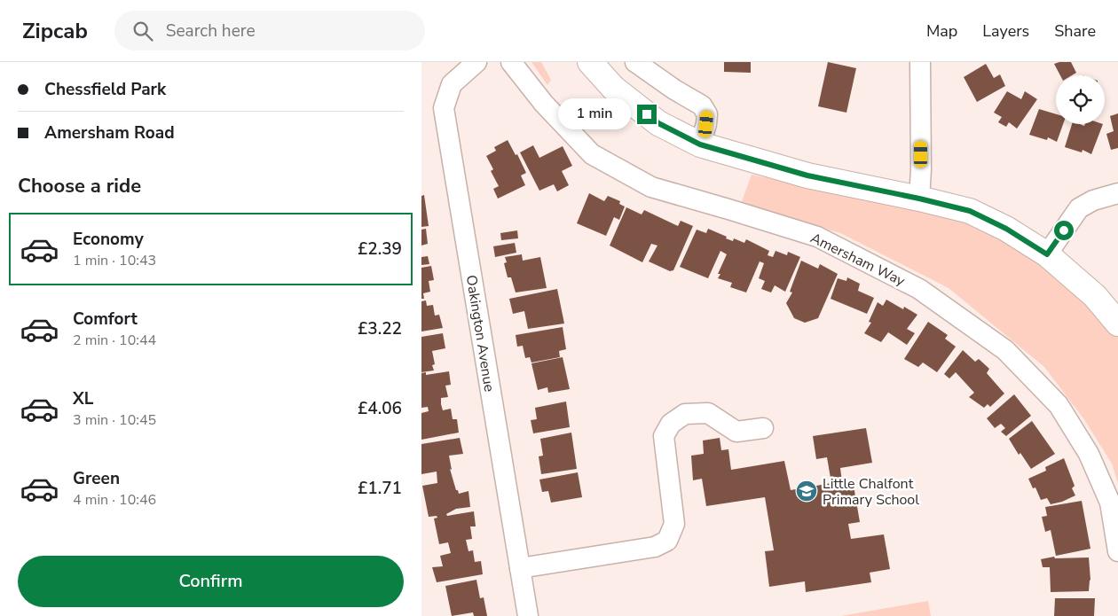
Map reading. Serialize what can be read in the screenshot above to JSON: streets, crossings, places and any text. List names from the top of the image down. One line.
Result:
{"streets":{"street":["Amersham Way","Oakington Avenue"]},"places":{"school or university":["Little Chalfont Primary School"]},"page":{"header":"Zipcab","search":"Search here","nav":["Map","Layers","Share"],"banner":["Chessfield Park","Amersham Road"],"bubble":"1 min","heading":"Choose a ride","list":[{"name":"Economy","note":"1 min · 10:43","value":"£2.39"},{"name":"Comfort","note":"2 min · 10:44","value":"£3.22"},{"name":"XL","note":"3 min · 10:45","value":"£4.06"},{"name":"Green","note":"4 min · 10:46","value":"£1.71"}],"buttons":"Confirm"}}
